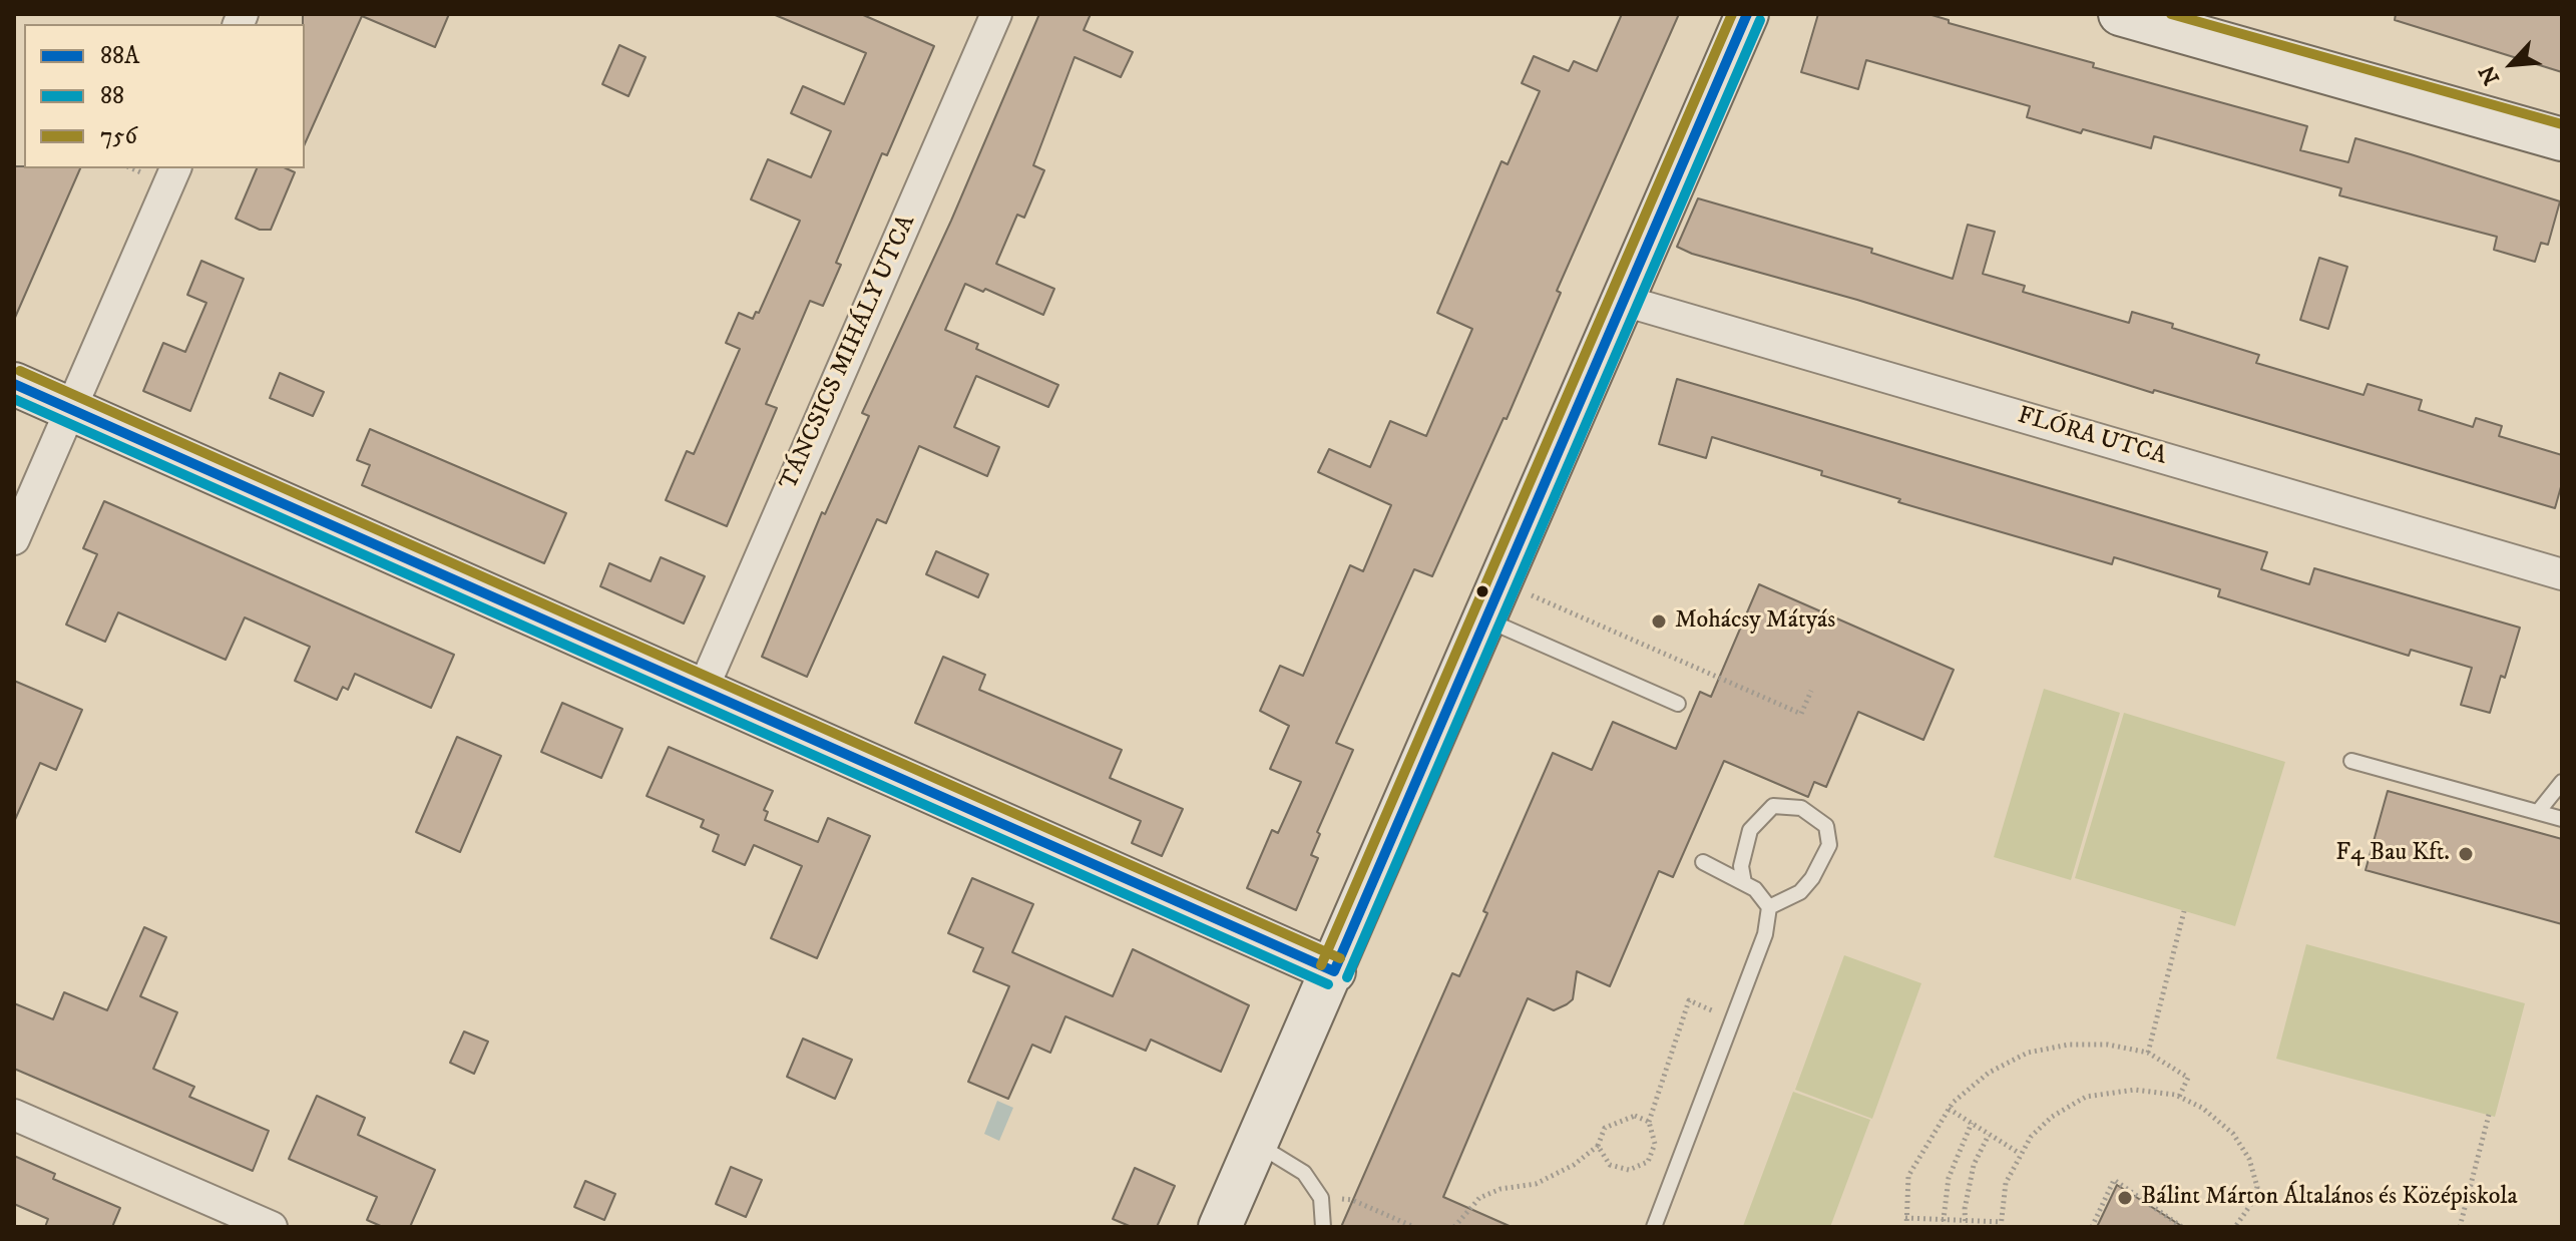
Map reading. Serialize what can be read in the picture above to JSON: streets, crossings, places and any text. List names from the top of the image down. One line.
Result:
{"streets":{"street":["TÁNCSICS MIHÁLY UTCA","FLÓRA UTCA"]},"places":["Mohácsy Mátyás","F4 Bau Kft.","Bálint Márton Általános és Középiskola"],"lines":["transit line 88A","transit line 756","transit line 88"],"legend":["88A","88","756"],"north":"bottom left"}
